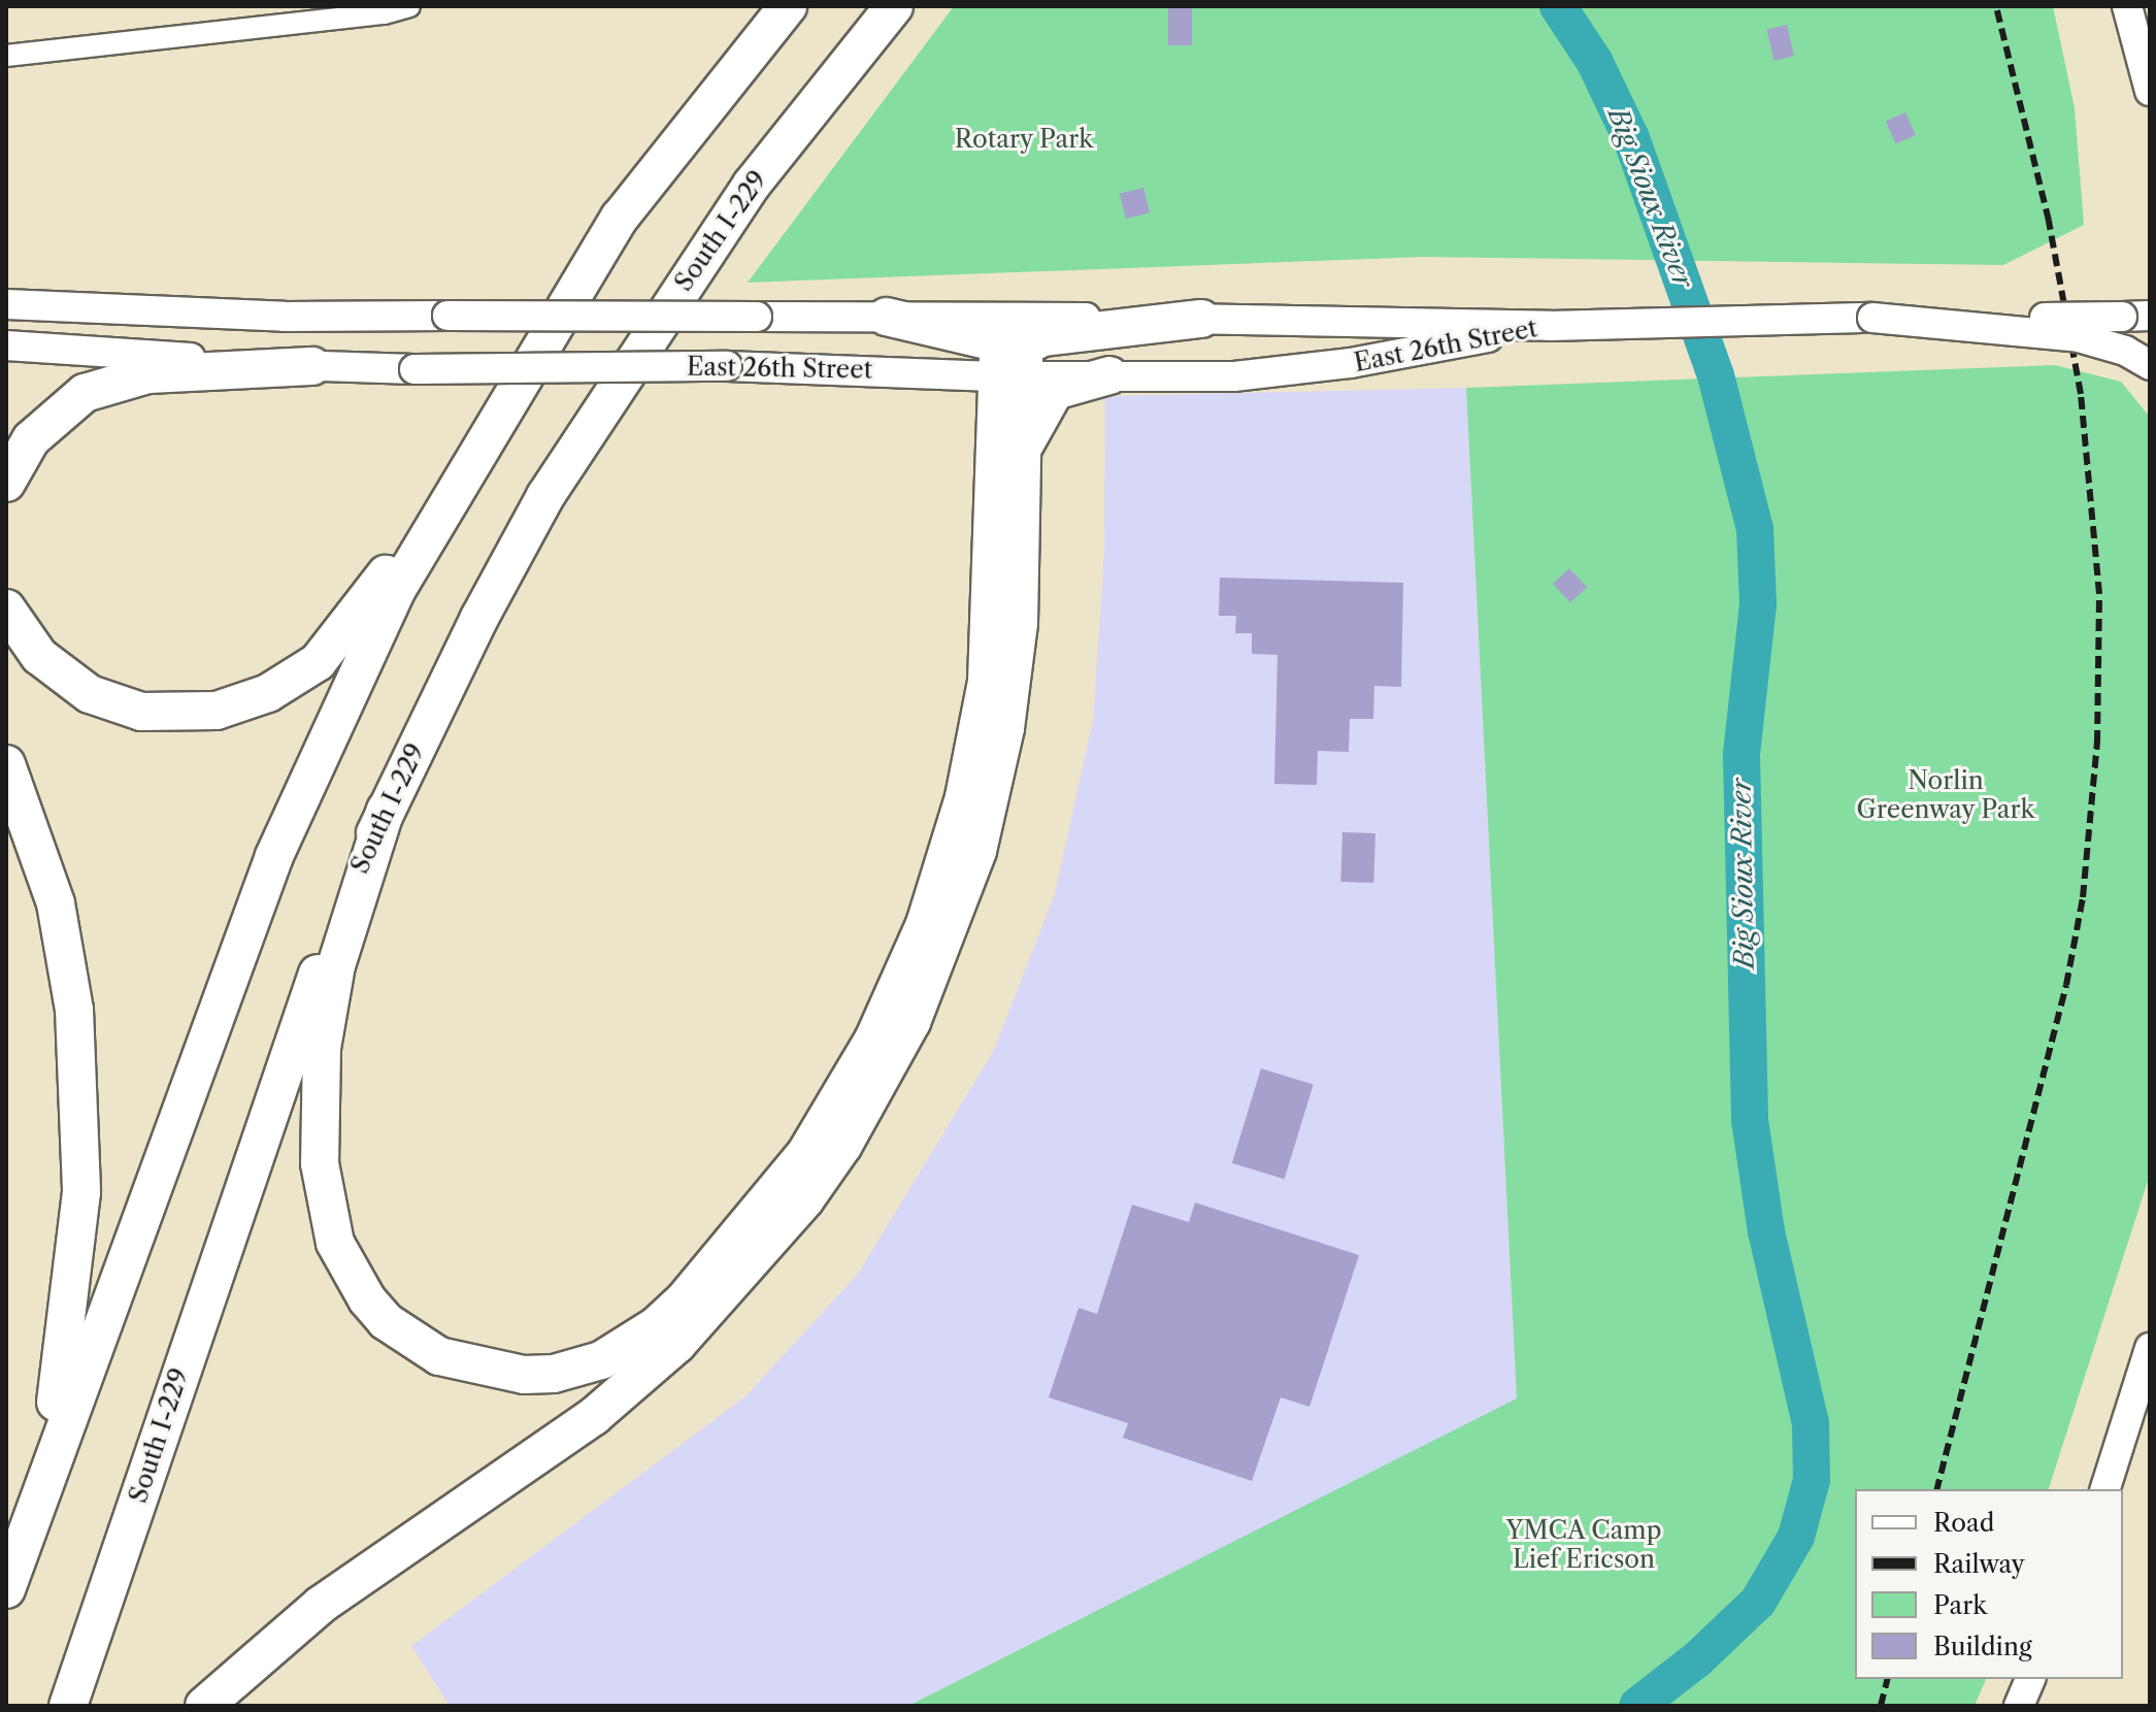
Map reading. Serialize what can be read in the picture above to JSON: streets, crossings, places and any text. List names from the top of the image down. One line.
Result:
{"streets":{"highway":["South I-229"],"main road":["East 26th Street"]},"water":["Big Sioux River"],"parks":["Rotary Park","Norlin Greenway Park","YMCA Camp Lief Ericson"],"legend":["Road","Railway","Park","Building"]}
